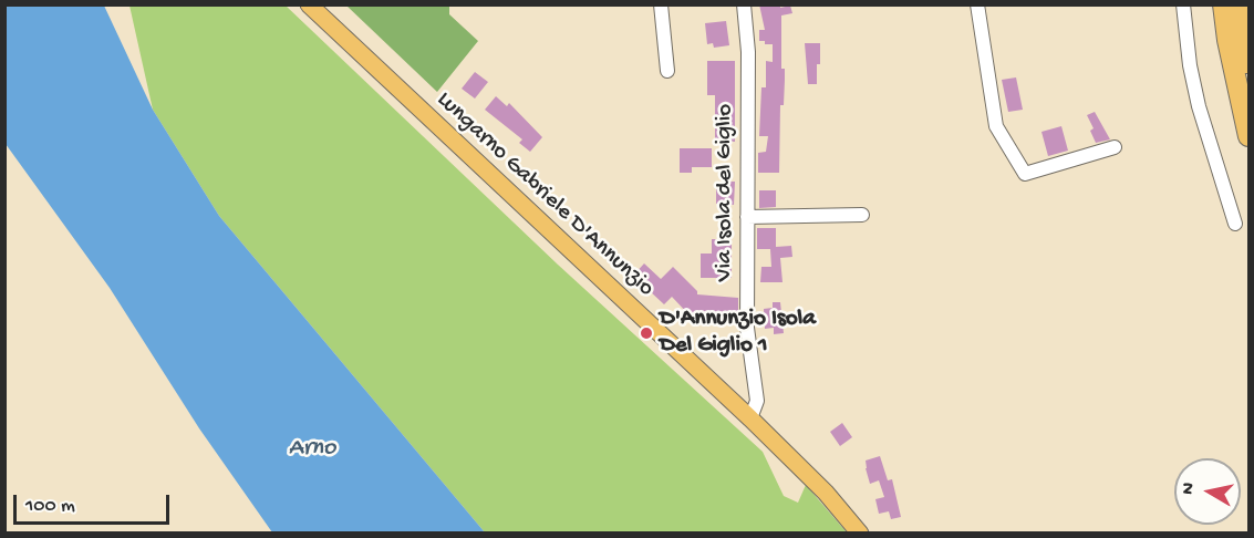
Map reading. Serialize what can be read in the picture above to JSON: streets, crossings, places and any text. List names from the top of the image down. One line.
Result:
{"streets":{"main road":["Lungarno Gabriele D'Annunzio"],"street":["Via Isola del Giglio"]},"crossings":[["Via Isola del Giglio","Lungarno Gabriele D'Annunzio"]],"water":["Arno"],"places":["D'Annunzio Isola Del Giglio 1"],"scale_bar":"100 m","north":"left"}
